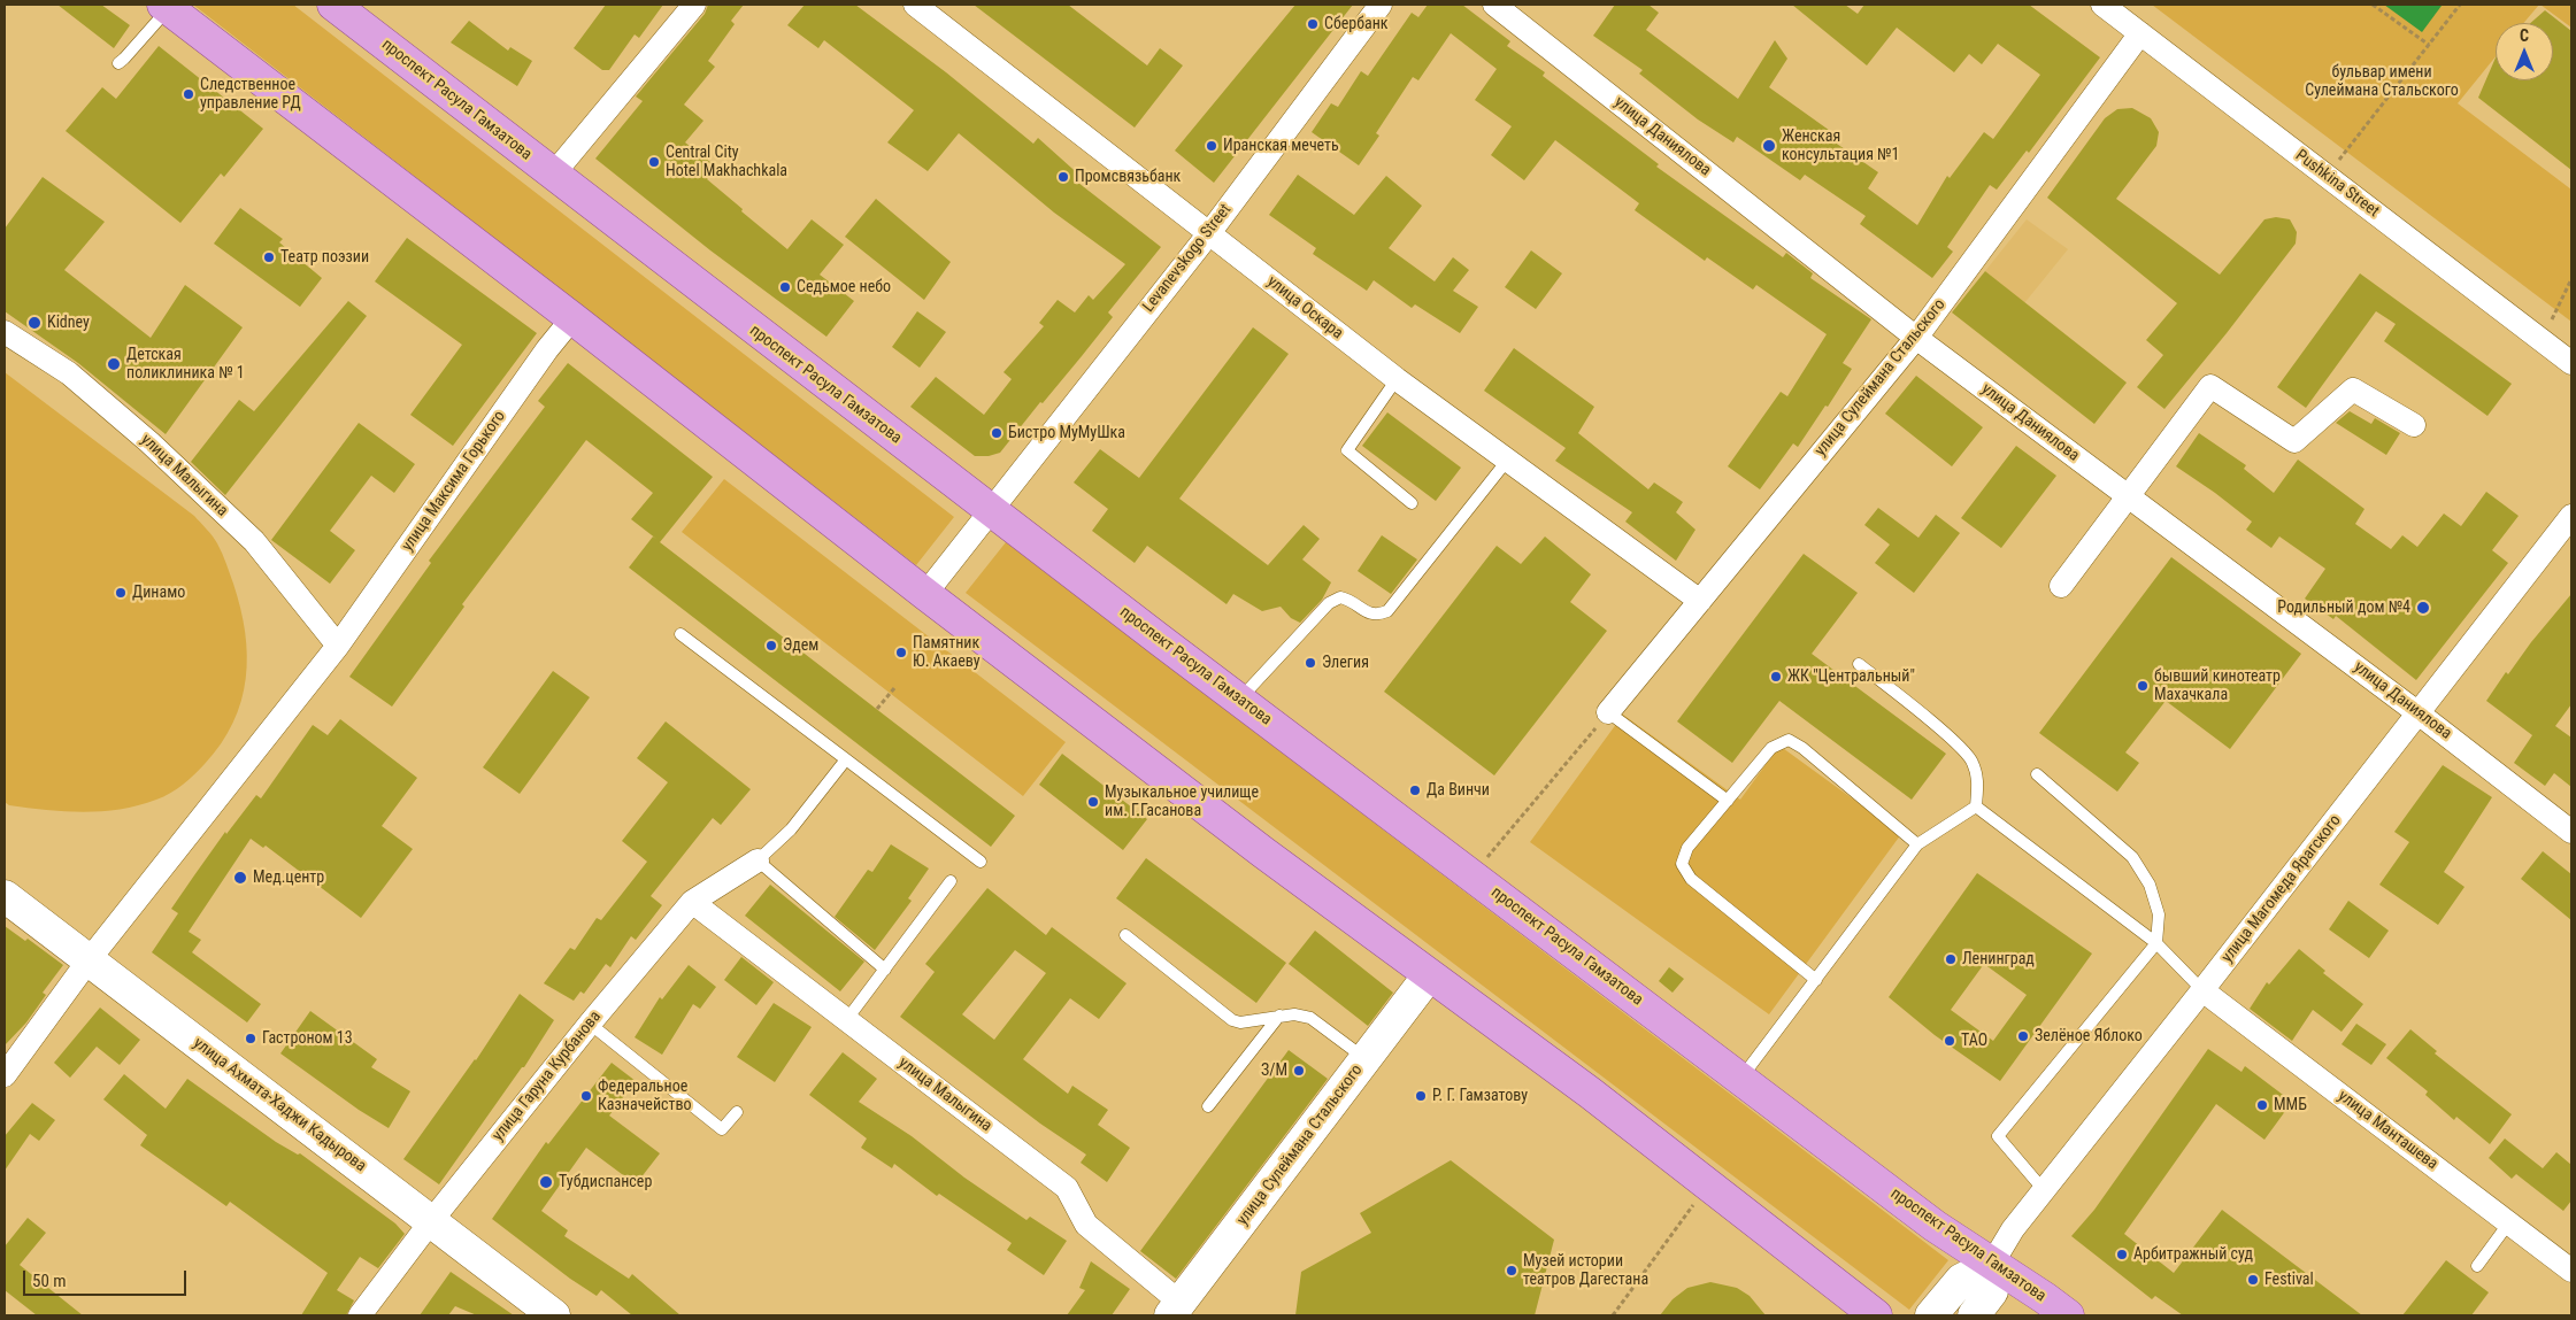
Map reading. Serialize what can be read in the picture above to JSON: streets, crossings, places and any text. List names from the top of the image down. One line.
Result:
{"streets":{"main road":["проспект Расула Гамзатова","улица Сулеймана Стальского","улица Магомеда Ярагского","улица Ахмата-Хаджи Кадырова"],"street":["улица Даниялова","Pushkina Street","Levanevskogo Street","улица Оскара","улица Малыгина","улица Максима Горького","улица Гаруна Курбанова","улица Манташева"]},"crossings":[["проспект Расула Гамзатова","Levanevskogo Street"],["проспект Расула Гамзатова","улица Магомеда Ярагского"],["улица Даниялова","улица Сулеймана Стальского"],["улица Даниялова","улица Магомеда Ярагского"],["Pushkina Street","улица Сулеймана Стальского"],["Levanevskogo Street","улица Оскара"],["улица Оскара","улица Сулеймана Стальского"],["улица Сулеймана Стальского","улица Малыгина"],["улица Малыгина","улица Максима Горького"],["улица Малыгина","улица Гаруна Курбанова"],["улица Максима Горького","улица Ахмата-Хаджи Кадырова"],["улица Магомеда Ярагского","улица Манташева"],["улица Гаруна Курбанова","улица Ахмата-Хаджи Кадырова"]],"parks":["бульвар имени Сулеймана Стальского"],"places":["Сбербанк","Следственное управление РД","Иранская мечеть","Женская консультация №1","Central City Hotel Makhachkala","Промсвязьбанк","Театр поэзии","Cедьмое небо","Kidney","Детская поликлиника № 1","Бистро МуМуШка","Динамо","Родильный дом №4","Эдем","Памятник Ю. Акаеву","Элегия","ЖК \"Центральный\"","бывший кинотеатр Махачкала","Да Винчи","Музыкальное училище им. Г.Гасанова","Мед.центр","Ленинград","Зелёное Яблоко","Гастроном 13","ТАО","З/М","Федеральное Казначейство","Р. Г. Гамзатову","ММБ","Тубдиспансер","Арбитражный суд","Музей истории театров Дагестана","Festival"],"scale_bar":"50 m","north":"top"}
